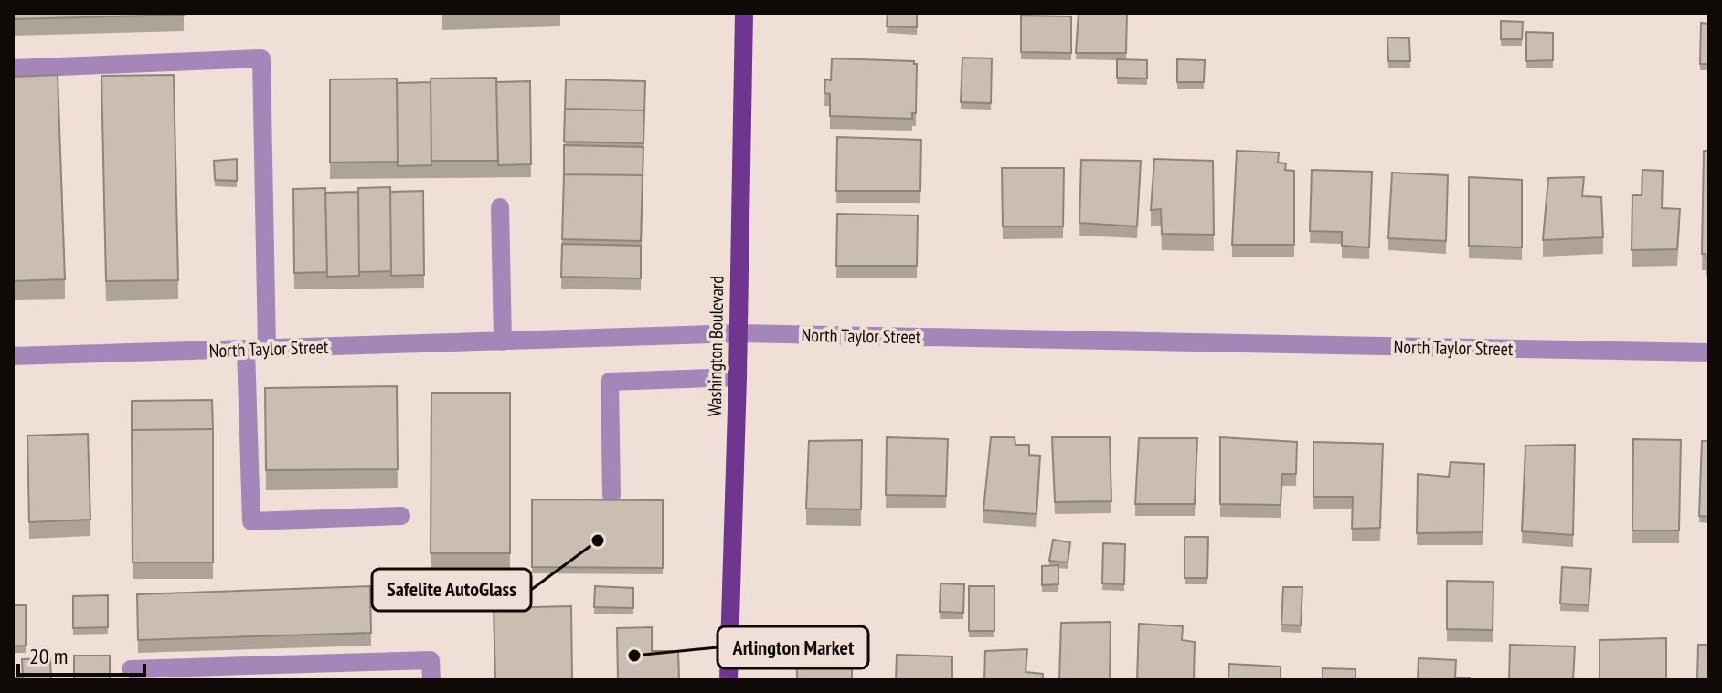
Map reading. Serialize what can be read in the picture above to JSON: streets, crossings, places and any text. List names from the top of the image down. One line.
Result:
{"streets":{"main road":["Washington Boulevard"],"street":["North Taylor Street"]},"crossings":[["North Taylor Street","Washington Boulevard"]],"places":["Safelite AutoGlass","Arlington Market"],"scale_bar":"20 m"}
